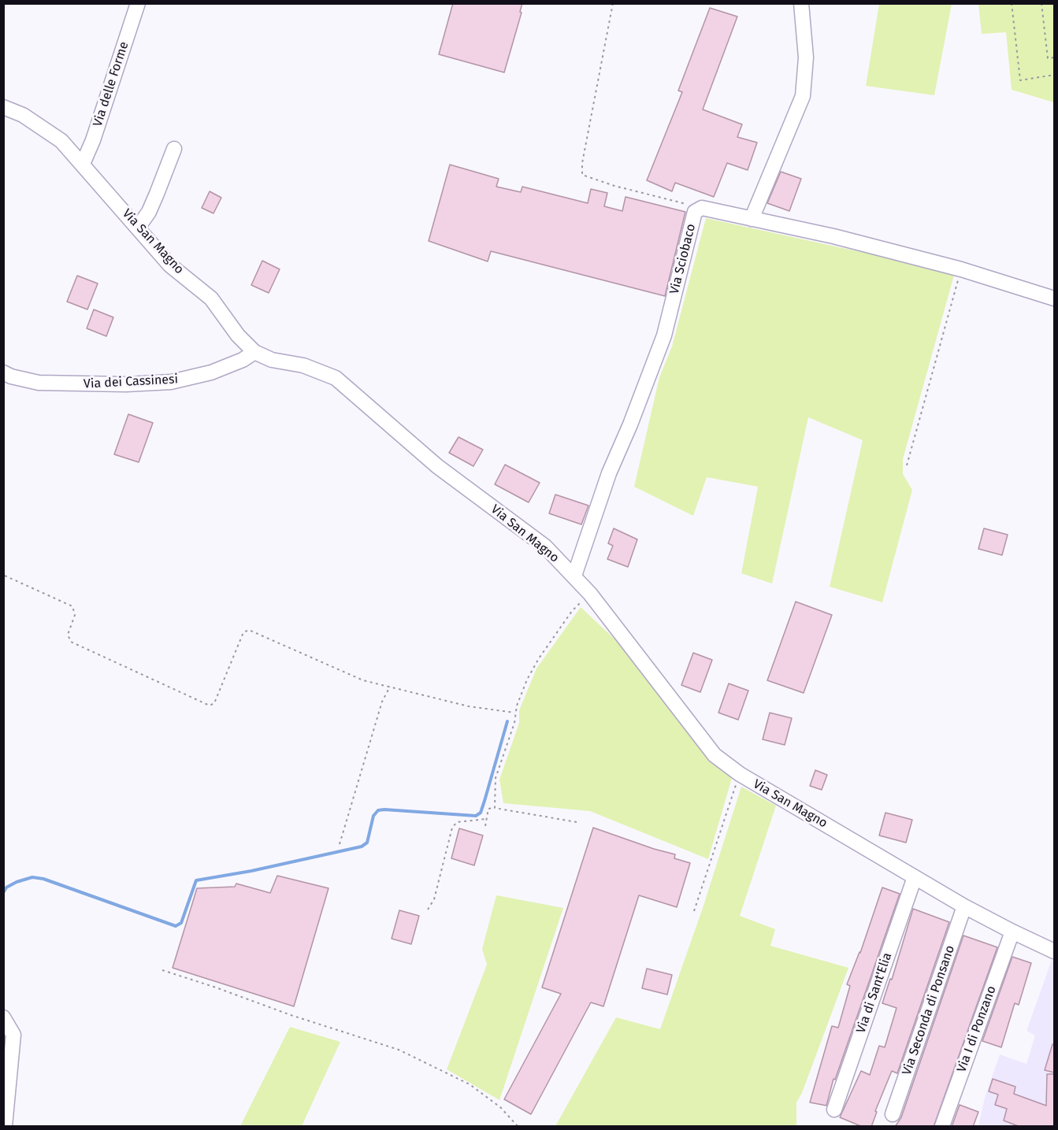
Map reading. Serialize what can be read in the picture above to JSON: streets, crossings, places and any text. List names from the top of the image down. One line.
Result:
{"streets":{"street":["Via delle Forme","Via San Magno","Via Sciobaco","Via dei Cassinesi","Via di Sant'Elia","Via Seconda di Ponsano","Via I di Ponzano"]},"crossings":[["Via delle Forme","Via San Magno"],["Via San Magno","Via Sciobaco"],["Via San Magno","Via dei Cassinesi"],["Via San Magno","Via di Sant'Elia"],["Via San Magno","Via Seconda di Ponsano"],["Via San Magno","Via I di Ponzano"]]}
